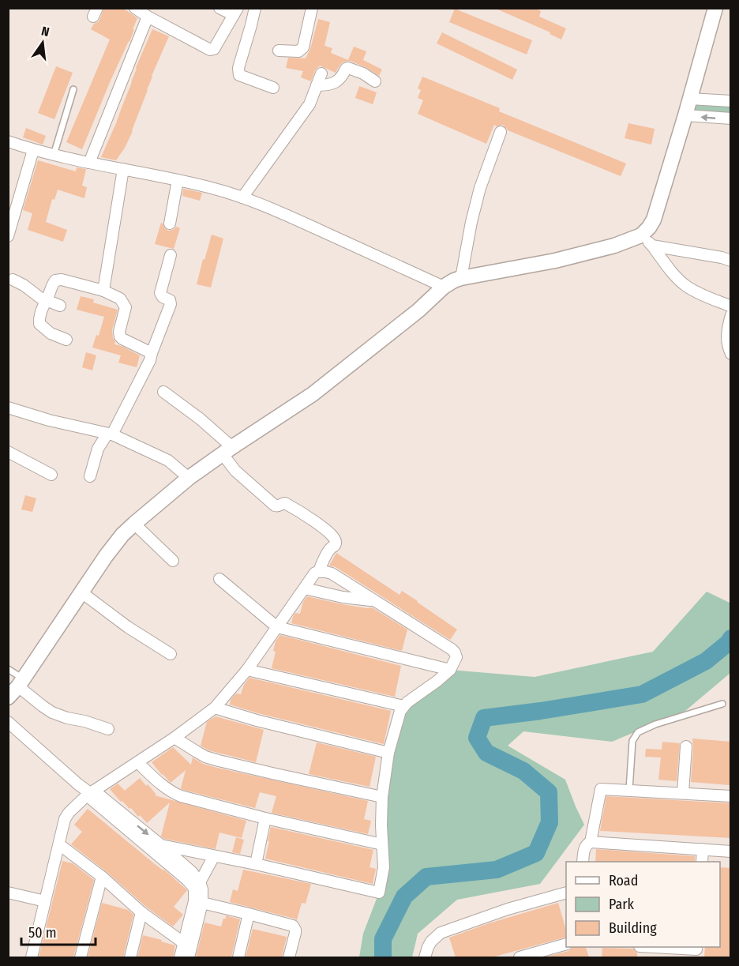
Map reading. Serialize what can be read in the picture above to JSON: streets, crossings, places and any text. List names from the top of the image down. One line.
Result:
{"legend":["Road","Park","Building"],"scale_bar":"50 m","north":"top"}
